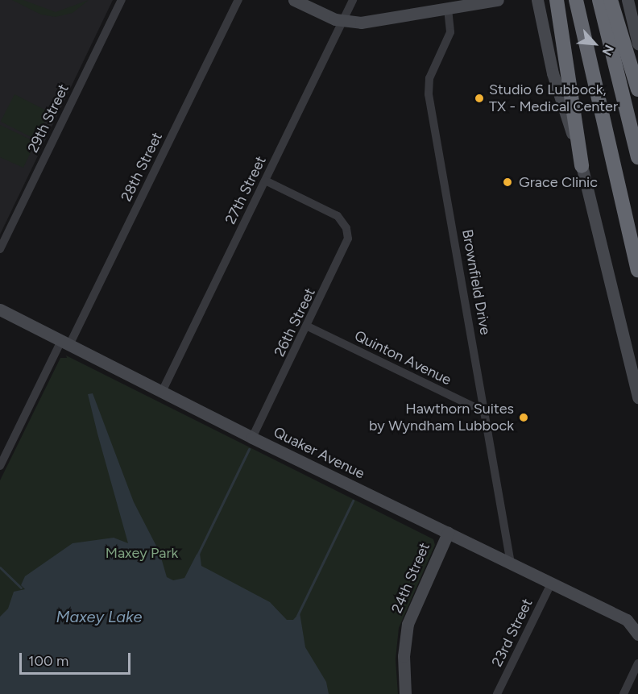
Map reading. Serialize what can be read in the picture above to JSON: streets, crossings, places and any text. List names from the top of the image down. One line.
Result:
{"streets":{"main road":["Quaker Avenue","24th Street"],"street":["29th Street","28th Street","27th Street","Brownfield Drive","26th Street","Quinton Avenue","23rd Street"]},"crossings":[["28th Street","Quaker Avenue"],["27th Street","26th Street"],["27th Street","Quaker Avenue"],["Brownfield Drive","Quinton Avenue"],["Brownfield Drive","Quaker Avenue"],["26th Street","Quinton Avenue"],["26th Street","Quaker Avenue"],["Quaker Avenue","24th Street"],["Quaker Avenue","23rd Street"]],"water":["Maxey Lake"],"parks":["Maxey Park"],"places":["Studio 6 Lubbock, TX - Medical Center","Grace Clinic","Hawthorn Suites by Wyndham Lubbock"],"scale_bar":"100 m","north":"bottom right"}
